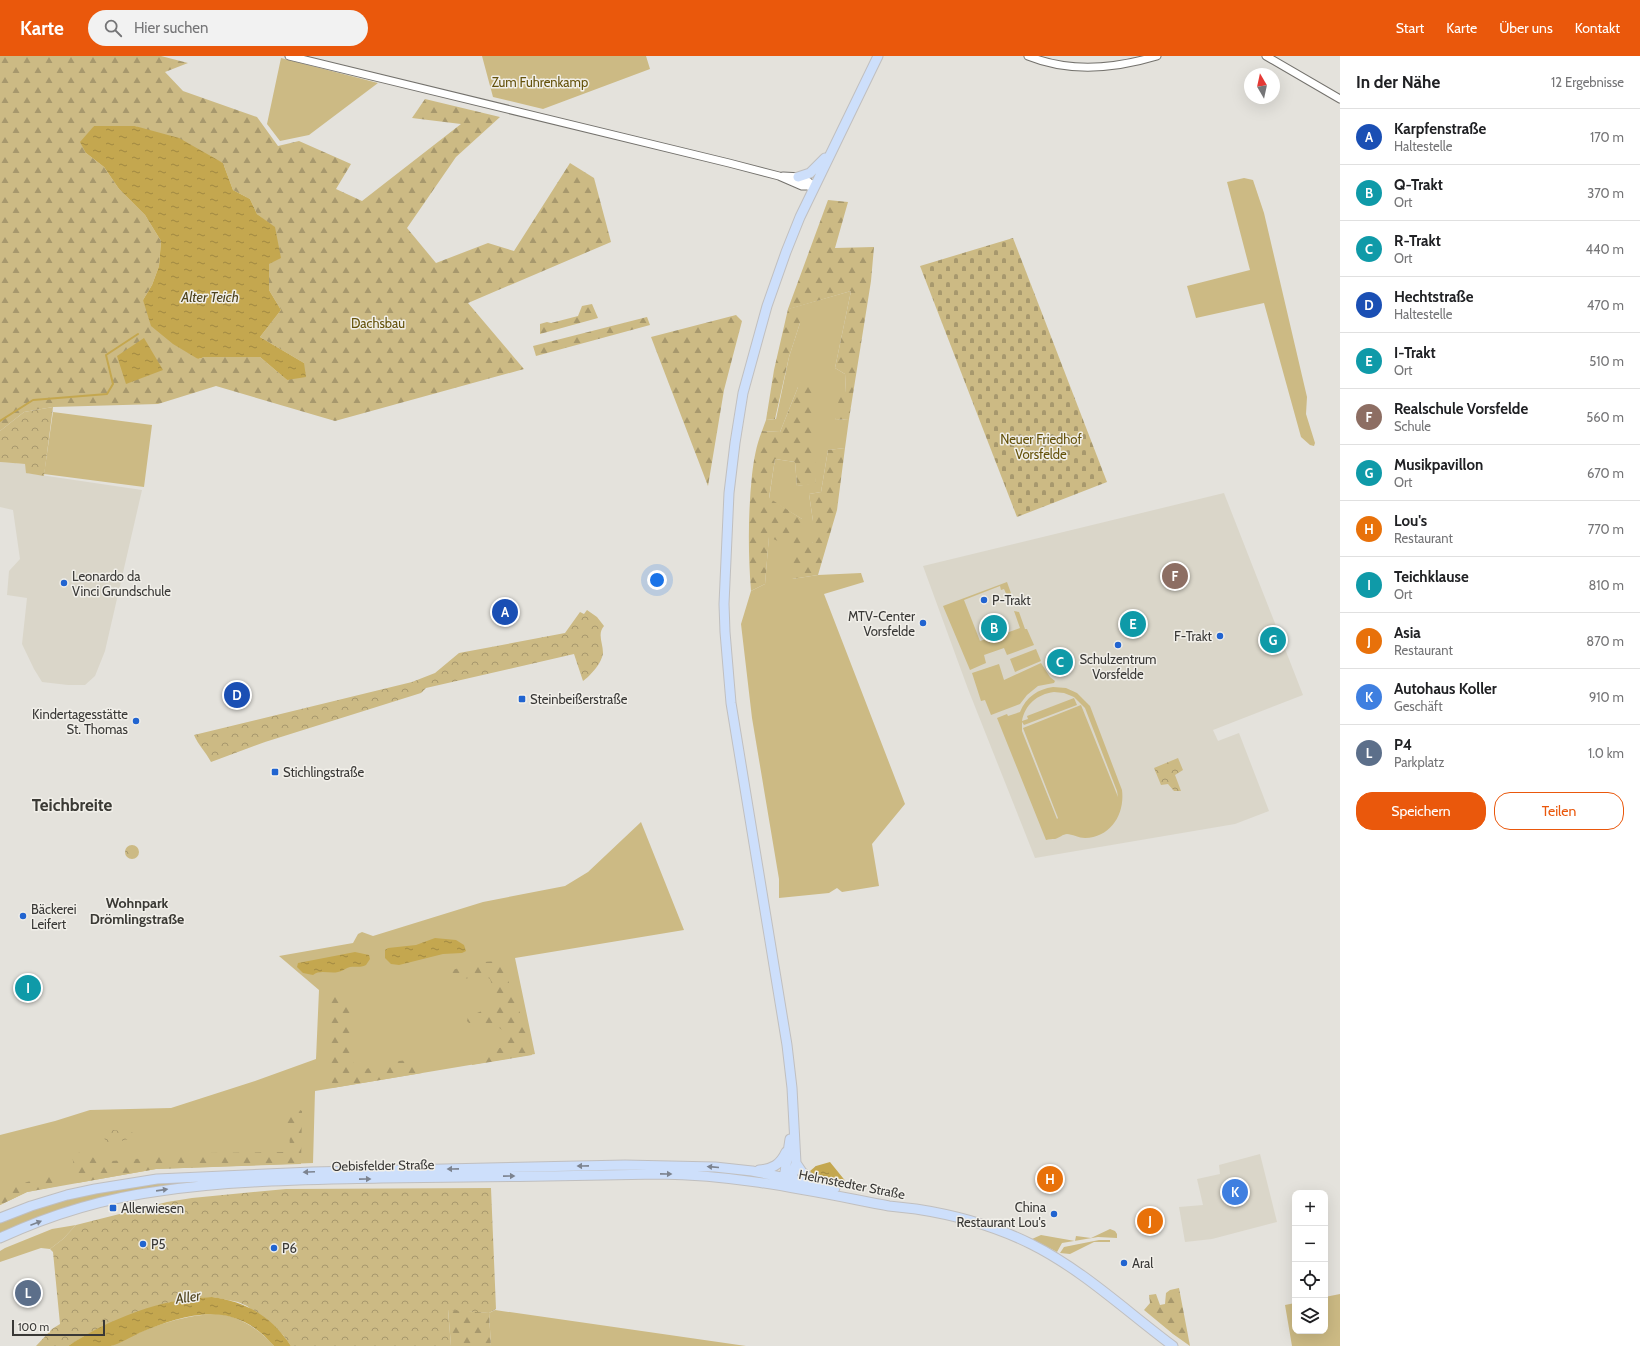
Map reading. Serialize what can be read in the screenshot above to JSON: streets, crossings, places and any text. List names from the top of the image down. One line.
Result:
{"streets":{"main road":["Oebisfelder Straße","Helmstedter Straße"]},"crossings":[["Oebisfelder Straße","Helmstedter Straße"]],"districts":["Teichbreite","Wohnpark Drömlingstraße"],"water":["Alter Teich","Aller"],"parks":["Zum Fuhrenkamp","Dachsbau","Neuer Friedhof Vorsfelde"],"places":{"other":["Leonardo da Vinci Grundschule","P-Trakt","MTV-Center Vorsfelde","F-Trakt","Schulzentrum Vorsfelde","Kindertagesstätte St. Thomas","Bäckerei Leifert","China Restaurant Lou's","P5","P6","Aral"],"transit":["Steinbeißerstraße","Stichlingstraße","Allerwiesen"]},"scale_bar":"100 m","north":"top","page":{"header":"Karte","search":"Hier suchen","nav":["Start","Karte","Über uns","Kontakt"],"heading":["In der Nähe","12 Ergebnisse"],"list":[{"mark":"A","name":"Karpfenstraße","note":"Haltestelle","value":"170 m"},{"mark":"B","name":"Q-Trakt","note":"Ort","value":"370 m"},{"mark":"C","name":"R-Trakt","note":"Ort","value":"440 m"},{"mark":"D","name":"Hechtstraße","note":"Haltestelle","value":"470 m"},{"mark":"E","name":"I-Trakt","note":"Ort","value":"510 m"},{"mark":"F","name":"Realschule Vorsfelde","note":"Schule","value":"560 m"},{"mark":"G","name":"Musikpavillon","note":"Ort","value":"670 m"},{"mark":"H","name":"Lou's","note":"Restaurant","value":"770 m"},{"mark":"I","name":"Teichklause","note":"Ort","value":"810 m"},{"mark":"J","name":"Asia","note":"Restaurant","value":"870 m"},{"mark":"K","name":"Autohaus Koller","note":"Geschäft","value":"910 m"},{"mark":"L","name":"P4","note":"Parkplatz","value":"1.0 km"}],"pins":["F","A","E","B","G","C","D","I","H","K","J","L"],"buttons":["Speichern","Teilen"],"map_buttons":["+","−"],"scale":"100 m"}}
